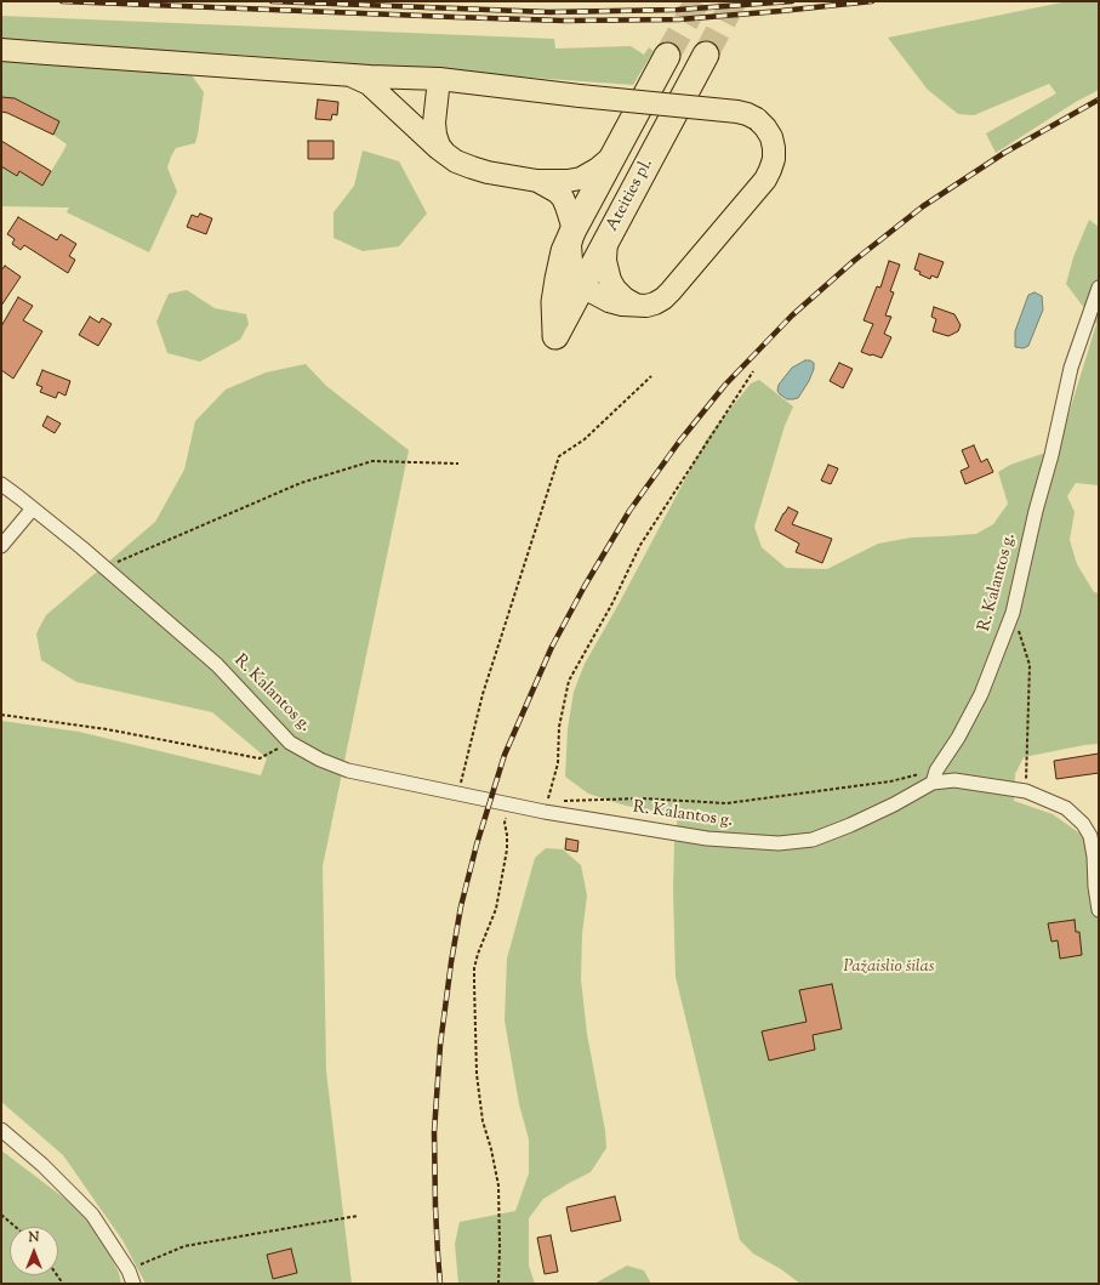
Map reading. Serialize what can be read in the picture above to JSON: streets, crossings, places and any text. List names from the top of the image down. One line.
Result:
{"streets":{"highway":["Ateities pl."],"street":["R. Kalantos g."]},"parks":["Pažaislio šilas"],"north":"top"}
